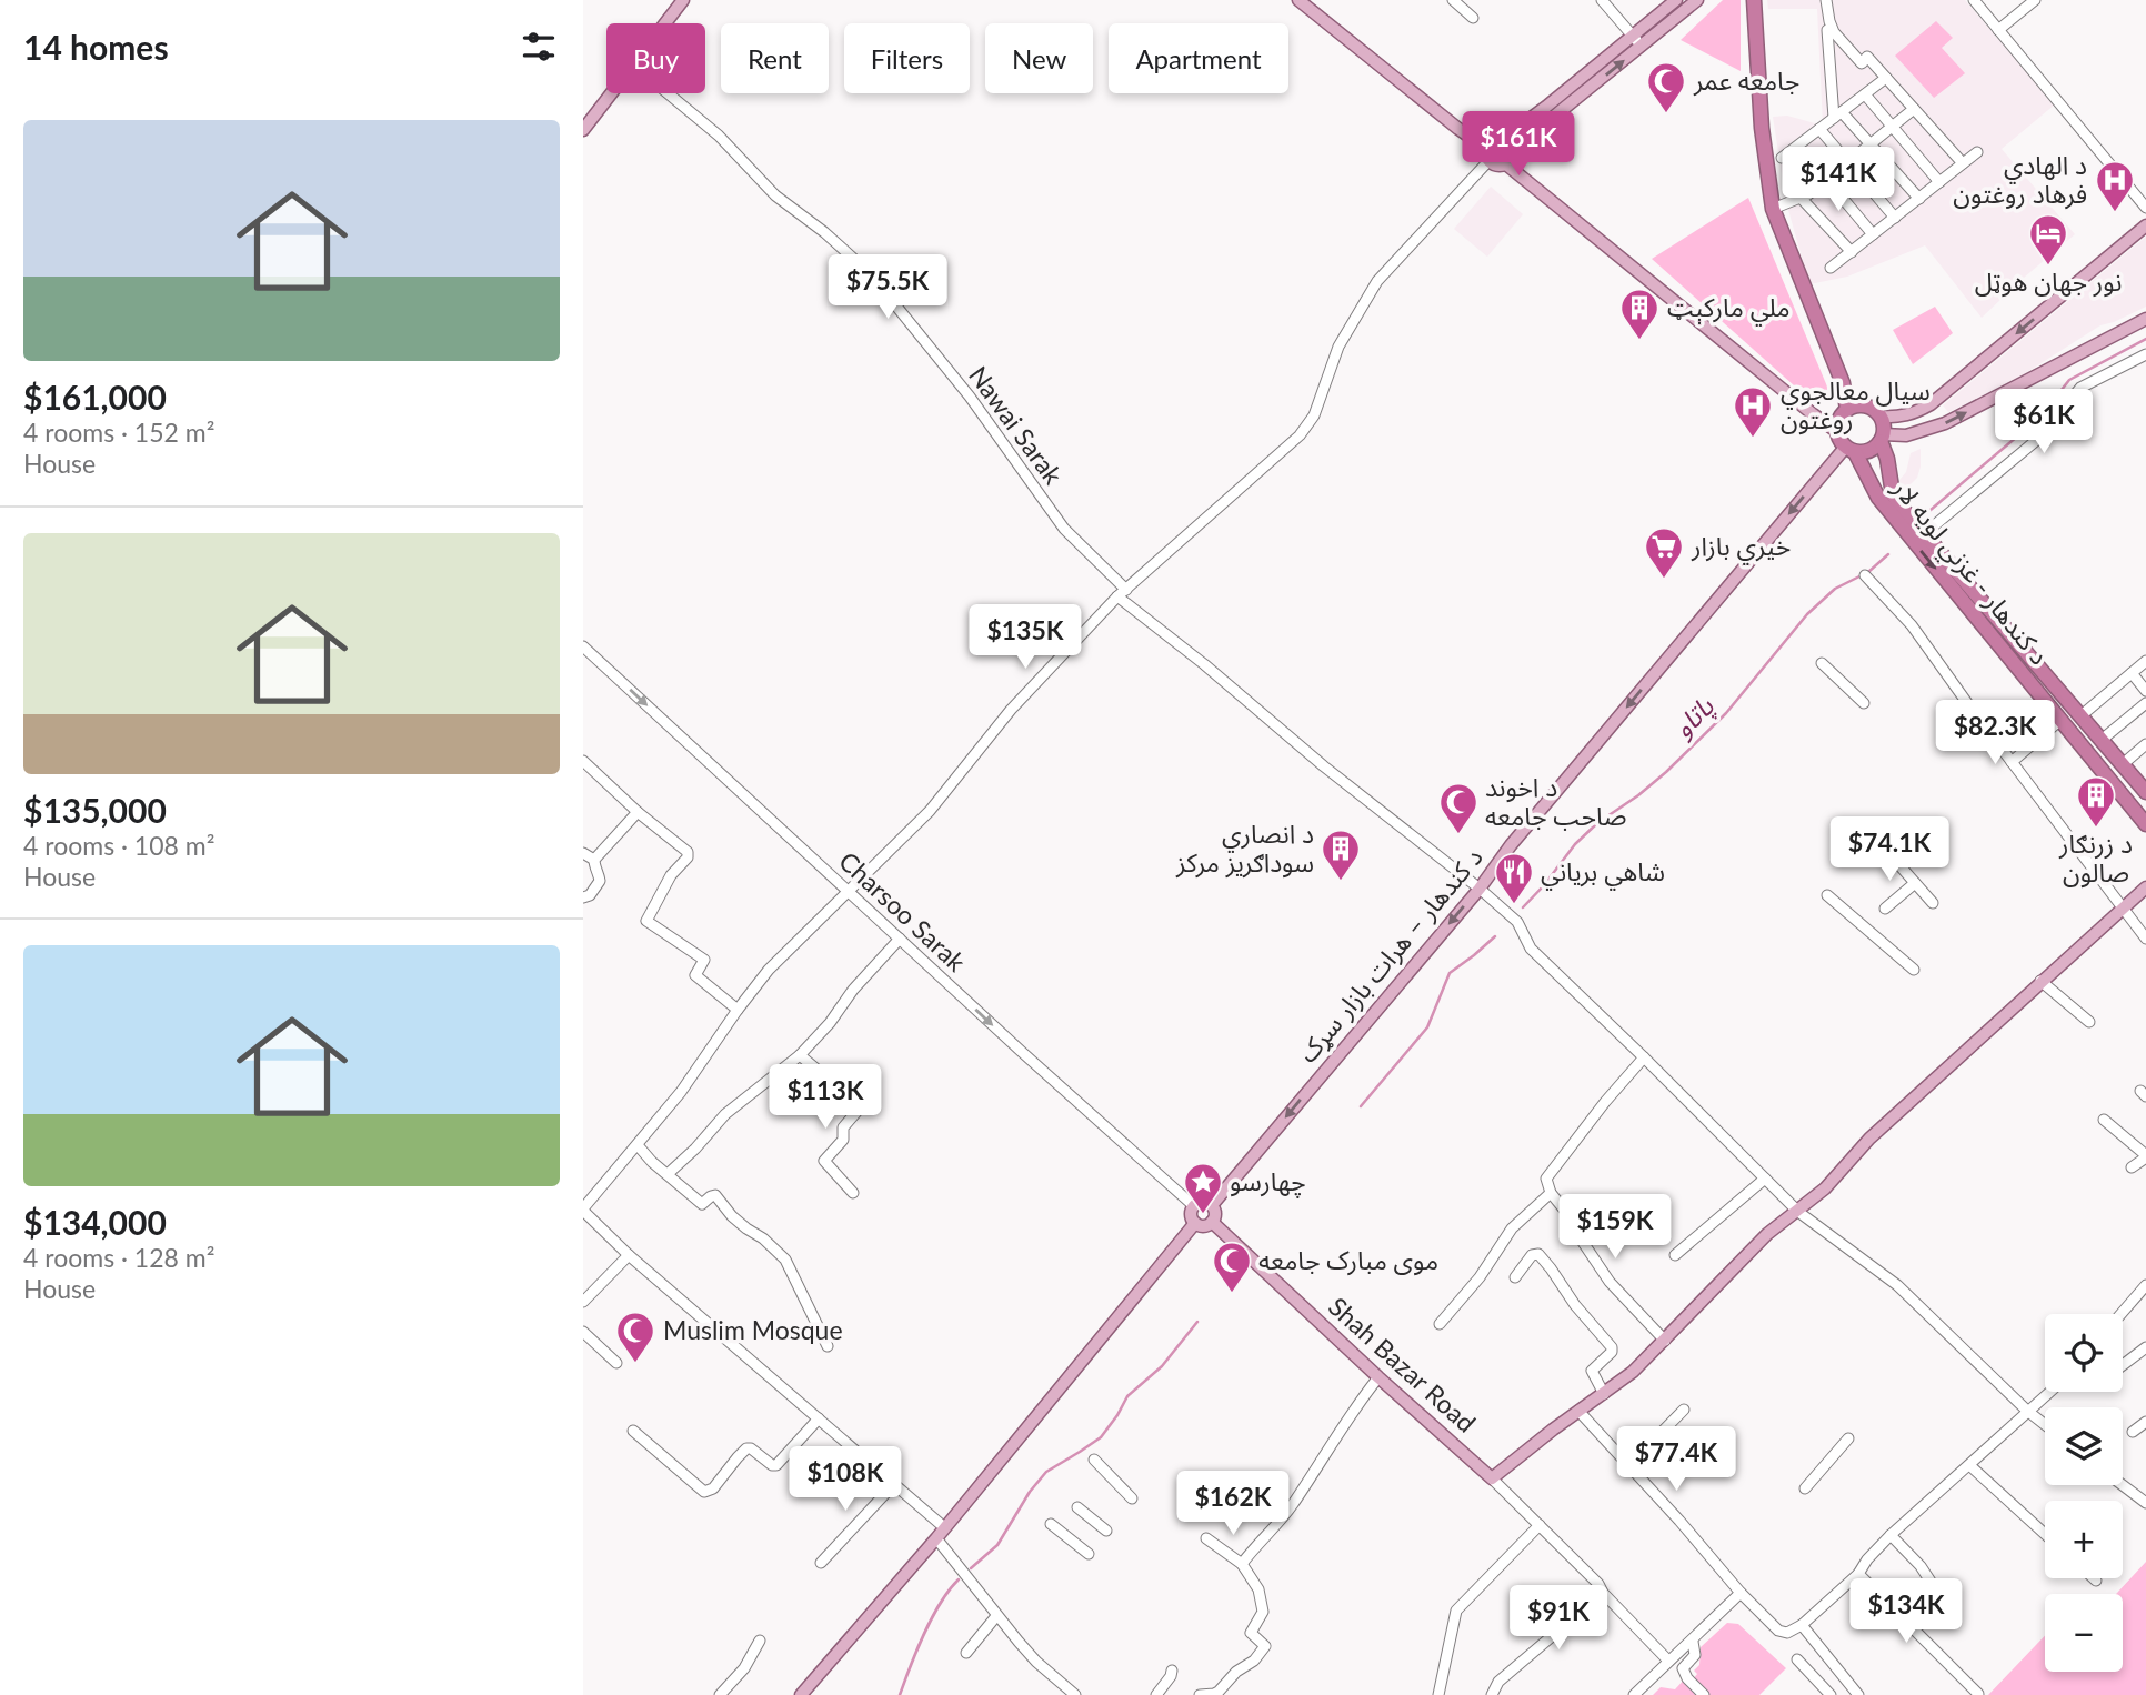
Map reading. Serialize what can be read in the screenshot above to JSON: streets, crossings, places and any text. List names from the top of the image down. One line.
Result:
{"streets":{"highway":["د کندهار - غزني لويه لار"],"main road":["د کندهار – هرات بازار سړک","Shah Bazar Road"],"street":["Nawai Sarak","Charsoo Sarak"]},"crossings":[["Nawai Sarak","د کندهار – هرات بازار سړک"],["د کندهار - غزني لويه لار","د کندهار – هرات بازار سړک"],["Charsoo Sarak","د کندهار – هرات بازار سړک"],["Charsoo Sarak","Shah Bazar Road"],["د کندهار – هرات بازار سړک","Shah Bazar Road"]],"one_way":["Charsoo Sarak","د کندهار – هرات بازار سړک"],"water":["پاتاو"],"places":{"mosque":["جامعه عمر","د اخوند صاحب جامعه","موی مبارک جامعه","Muslim Mosque"],"hospital":["د الهادي فرهاد روغتون","سيال معالجوي روغتون"],"hotel":["نور جهان هوټل"],"building":["ملي مارکېټ","د زرنګار صالون","د انصاري سوداګریز مرکز"],"supermarket":["خیري بازار"],"restaurant":["شاهي برياني"],"place":["چهارسو"]},"page":{"heading":"14 homes","chip":["Buy","Rent","Filters","New","Apartment"],"list":[{"name":"$161,000","note":"4 rooms · 152 m² · House"},{"name":"$135,000","note":"4 rooms · 108 m² · House"},{"name":"$134,000","note":"4 rooms · 128 m² · House"}],"price":["$161K","$141K","$75.5K","$61K","$135K","$82.3K","$74.1K","$113K","$159K","$77.4K","$108K","$162K","$134K","$91K"],"map_buttons":["+","−"]}}
